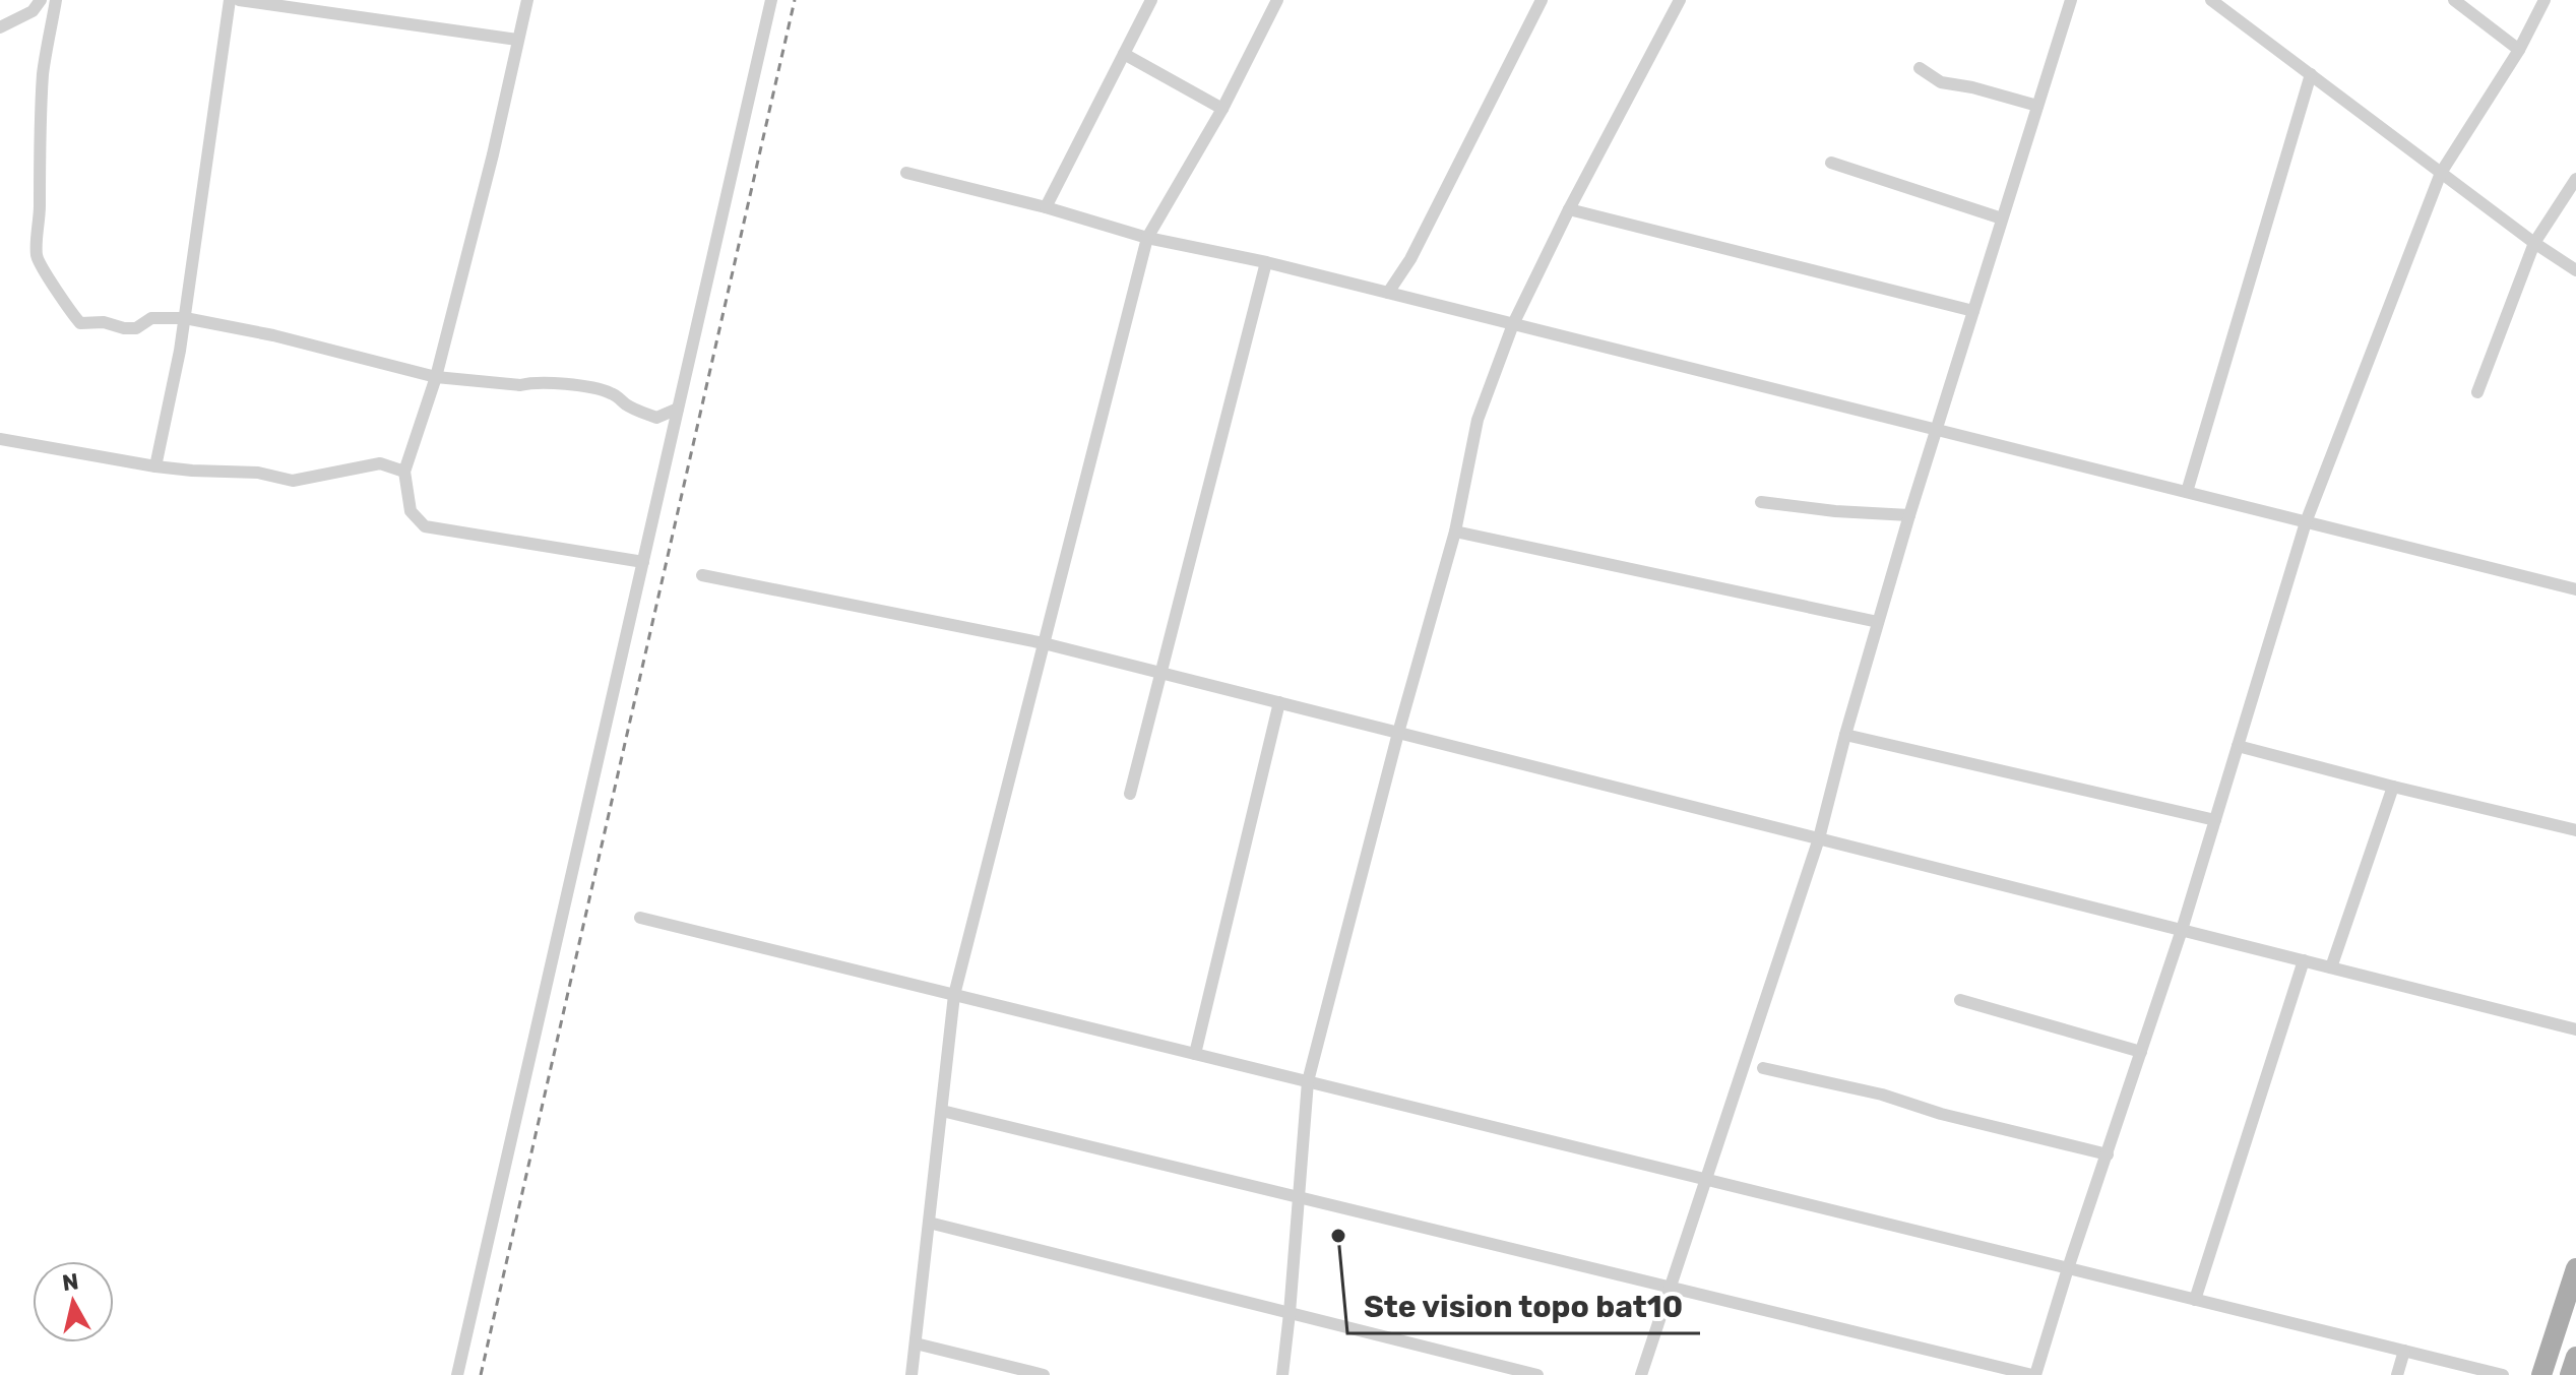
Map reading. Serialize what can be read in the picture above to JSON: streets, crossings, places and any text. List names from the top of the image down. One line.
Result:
{"places":["Ste vision topo bat10"],"north":"top"}
